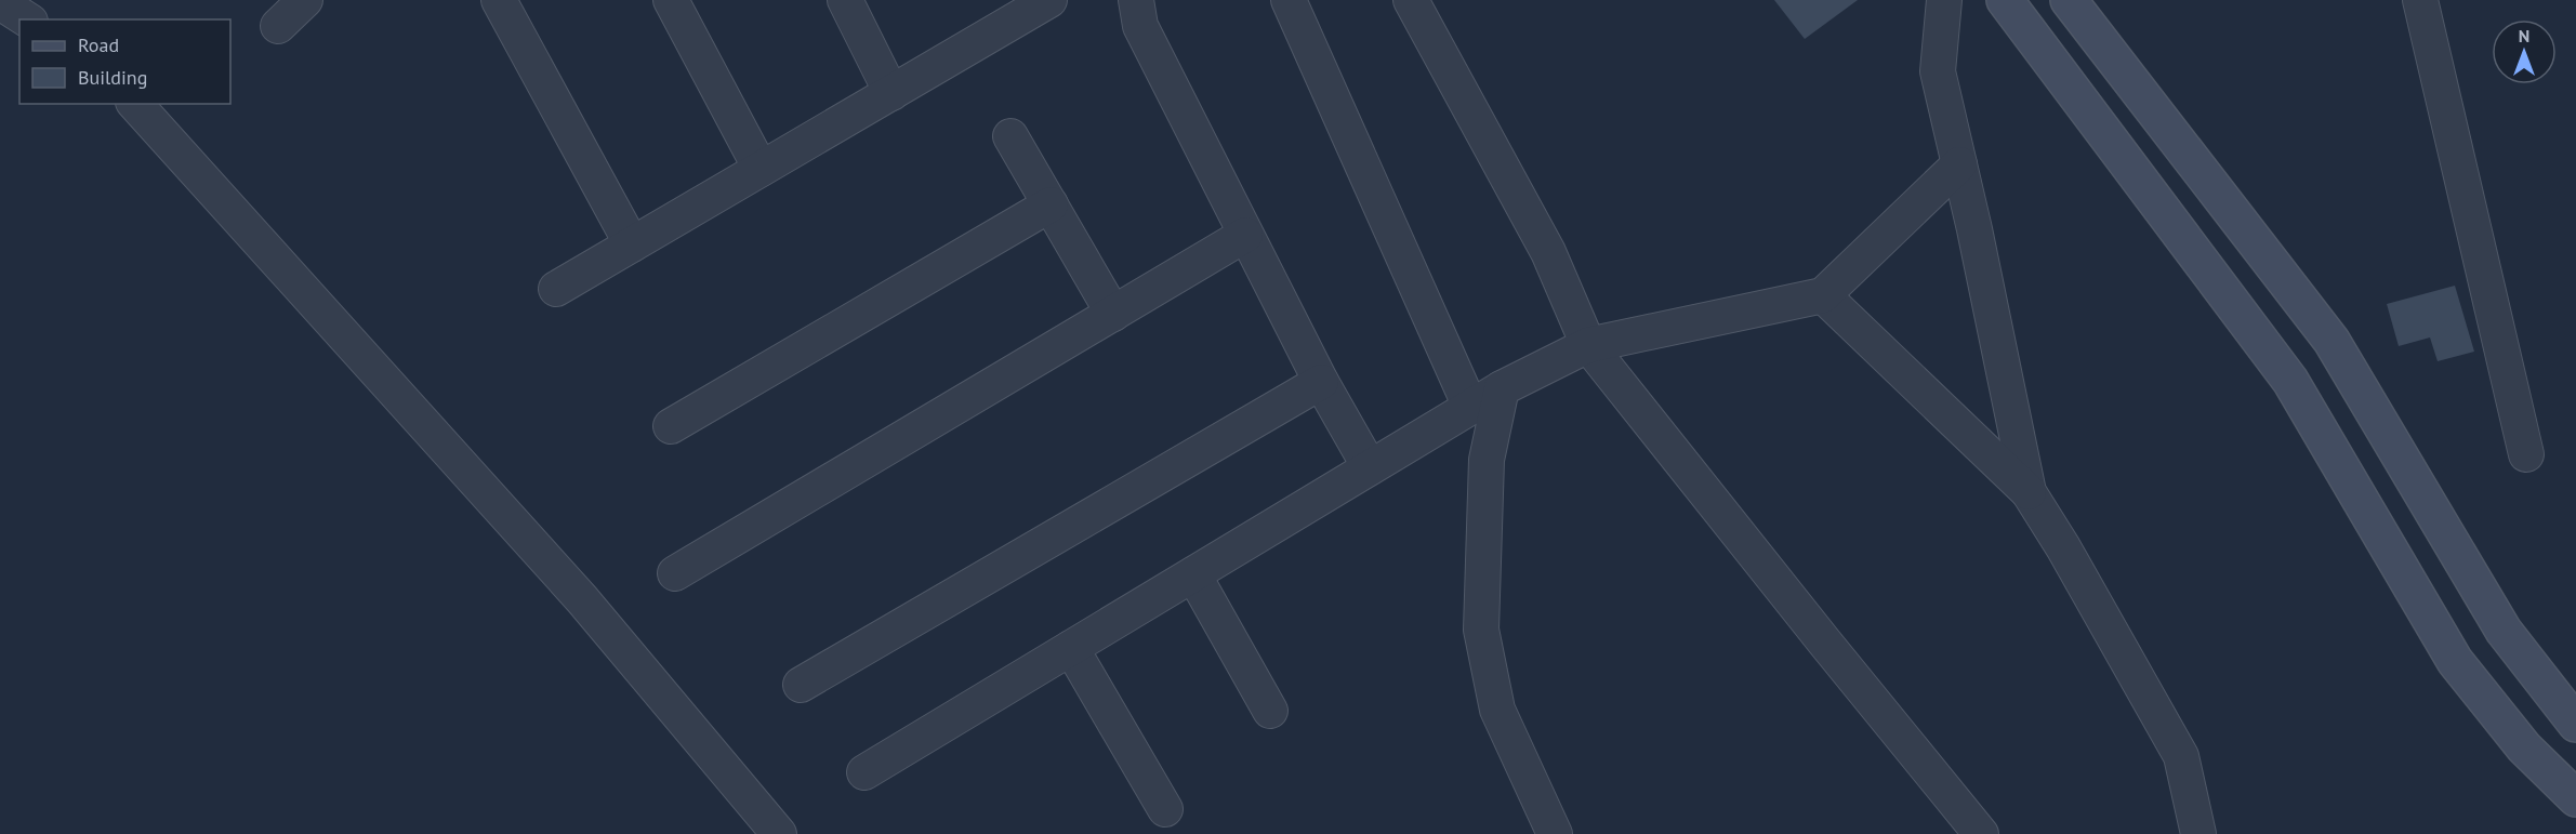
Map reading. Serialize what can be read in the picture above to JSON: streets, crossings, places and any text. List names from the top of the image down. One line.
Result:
{"legend":["Road","Building"],"north":"top"}
